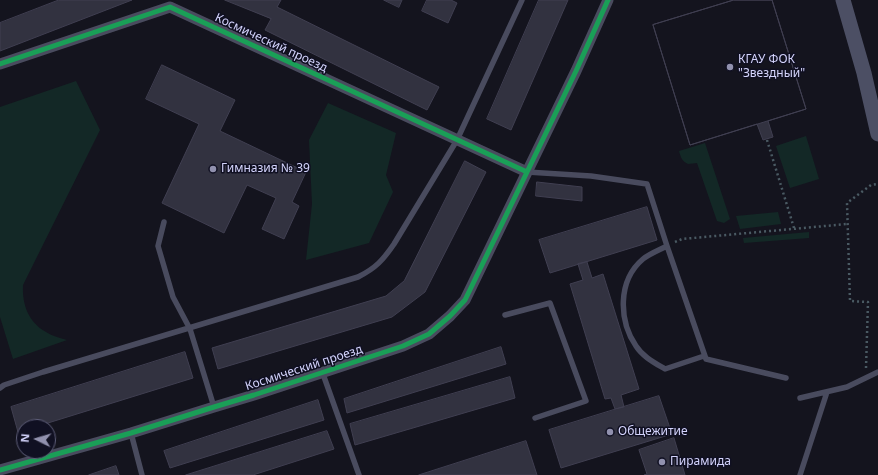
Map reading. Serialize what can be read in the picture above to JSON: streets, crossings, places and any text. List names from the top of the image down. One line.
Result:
{"streets":{"street":["Космический проезд"]},"places":["КГАУ ФОК \"Звездный\"","Гимназия № 39","Общежитие","Пирамида"],"north":"left"}
